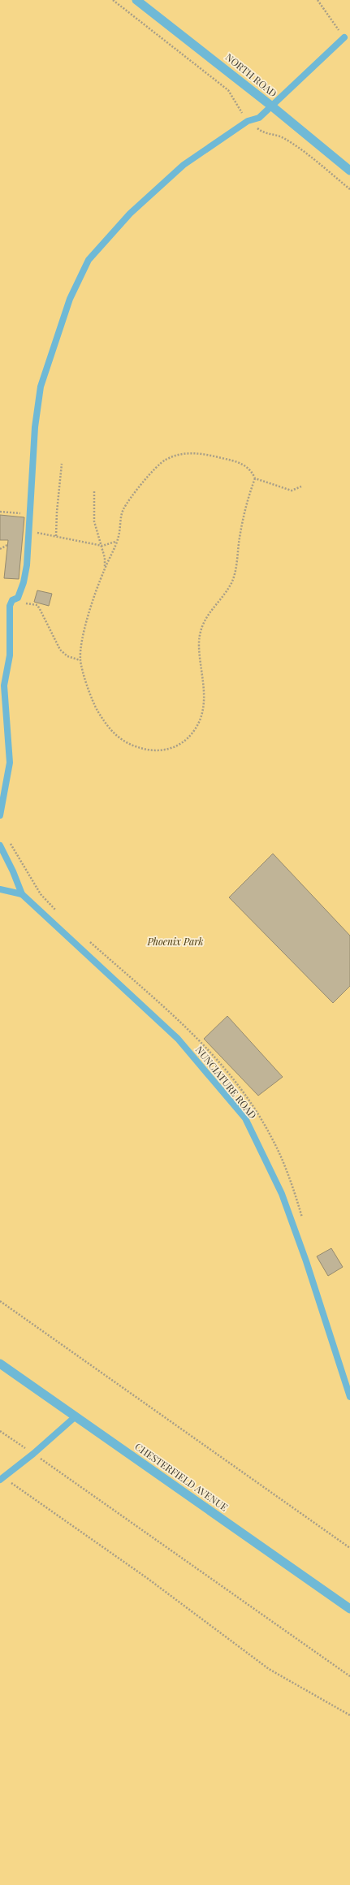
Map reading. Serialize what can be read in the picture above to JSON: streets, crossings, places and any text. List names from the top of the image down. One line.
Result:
{"streets":{"street":["NORTH ROAD","CHESTERFIELD AVENUE"],"lane":["NUNCIATURE ROAD"]},"parks":["Phoenix Park"]}
